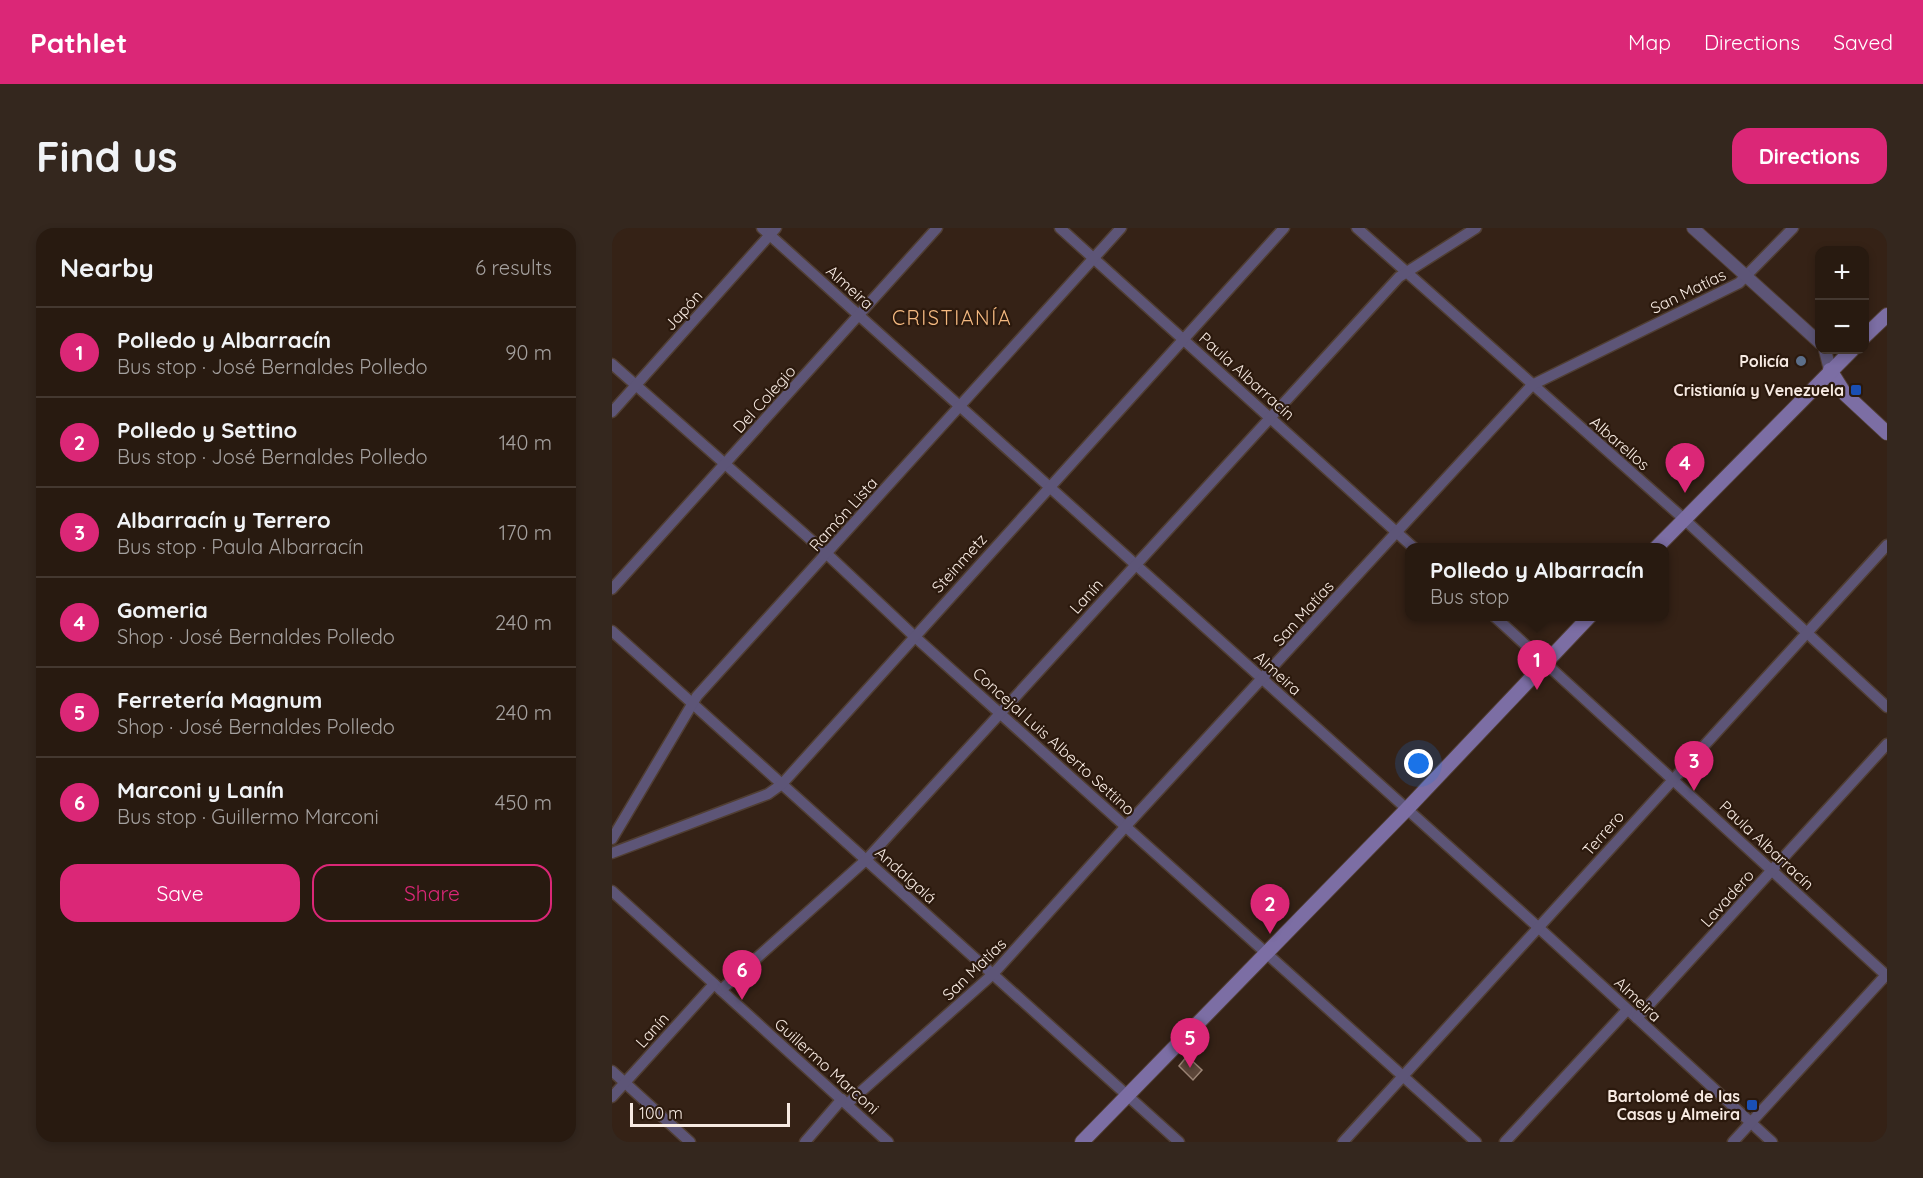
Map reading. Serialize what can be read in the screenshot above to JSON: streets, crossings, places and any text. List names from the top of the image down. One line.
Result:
{"streets":{"street":["Almeira","San Matías","Japón","Paula Albarracín","Del Colegio","Albarellos","Ramón Lista","Steinmetz","Lanín","Concejal Luis Alberto Settino","Terrero","Andalgalá","Lavadero","Guillermo Marconi"]},"crossings":[["Almeira","San Matías"],["Almeira","Japón"],["Almeira","Del Colegio"],["Almeira","Ramón Lista"],["Almeira","Steinmetz"],["Almeira","Lanín"],["Almeira","Terrero"],["Almeira","Lavadero"],["San Matías","Paula Albarracín"],["San Matías","Albarellos"],["San Matías","Concejal Luis Alberto Settino"],["San Matías","Andalgalá"],["San Matías","Guillermo Marconi"],["Japón","Concejal Luis Alberto Settino"],["Paula Albarracín","Ramón Lista"],["Paula Albarracín","Steinmetz"],["Paula Albarracín","Lanín"],["Paula Albarracín","Terrero"],["Paula Albarracín","Lavadero"],["Del Colegio","Concejal Luis Alberto Settino"],["Albarellos","Lanín"],["Albarellos","Terrero"],["Ramón Lista","Concejal Luis Alberto Settino"],["Ramón Lista","Andalgalá"],["Steinmetz","Concejal Luis Alberto Settino"],["Steinmetz","Andalgalá"],["Lanín","Concejal Luis Alberto Settino"],["Lanín","Andalgalá"],["Lanín","Guillermo Marconi"],["Concejal Luis Alberto Settino","Terrero"]],"districts":["CRISTIANÍA"],"places":{"other":["Policía"],"transit":["Cristianía y Venezuela","Bartolomé de las Casas y Almeira"]},"scale_bar":"100 m","page":{"header":"Pathlet","nav":["Map","Directions","Saved"],"buttons":["Directions",["Save","Share"]],"title":"Find us","heading":["Nearby","6 results"],"map_buttons":["+","−"],"list":[{"mark":"1","name":"Polledo y Albarracín","note":"Bus stop · José Bernaldes Polledo","value":"90 m"},{"mark":"2","name":"Polledo y Settino","note":"Bus stop · José Bernaldes Polledo","value":"140 m"},{"mark":"3","name":"Albarracín y Terrero","note":"Bus stop · Paula Albarracín","value":"170 m"},{"mark":"4","name":"Gomeria","note":"Shop · José Bernaldes Polledo","value":"240 m"},{"mark":"5","name":"Ferretería Magnum","note":"Shop · José Bernaldes Polledo","value":"240 m"},{"mark":"6","name":"Marconi y Lanín","note":"Bus stop · Guillermo Marconi","value":"450 m"}],"pins":["4","1","3","2","6","5"],"popup":["Polledo y Albarracín","Bus stop"],"scale":"100 m"}}
